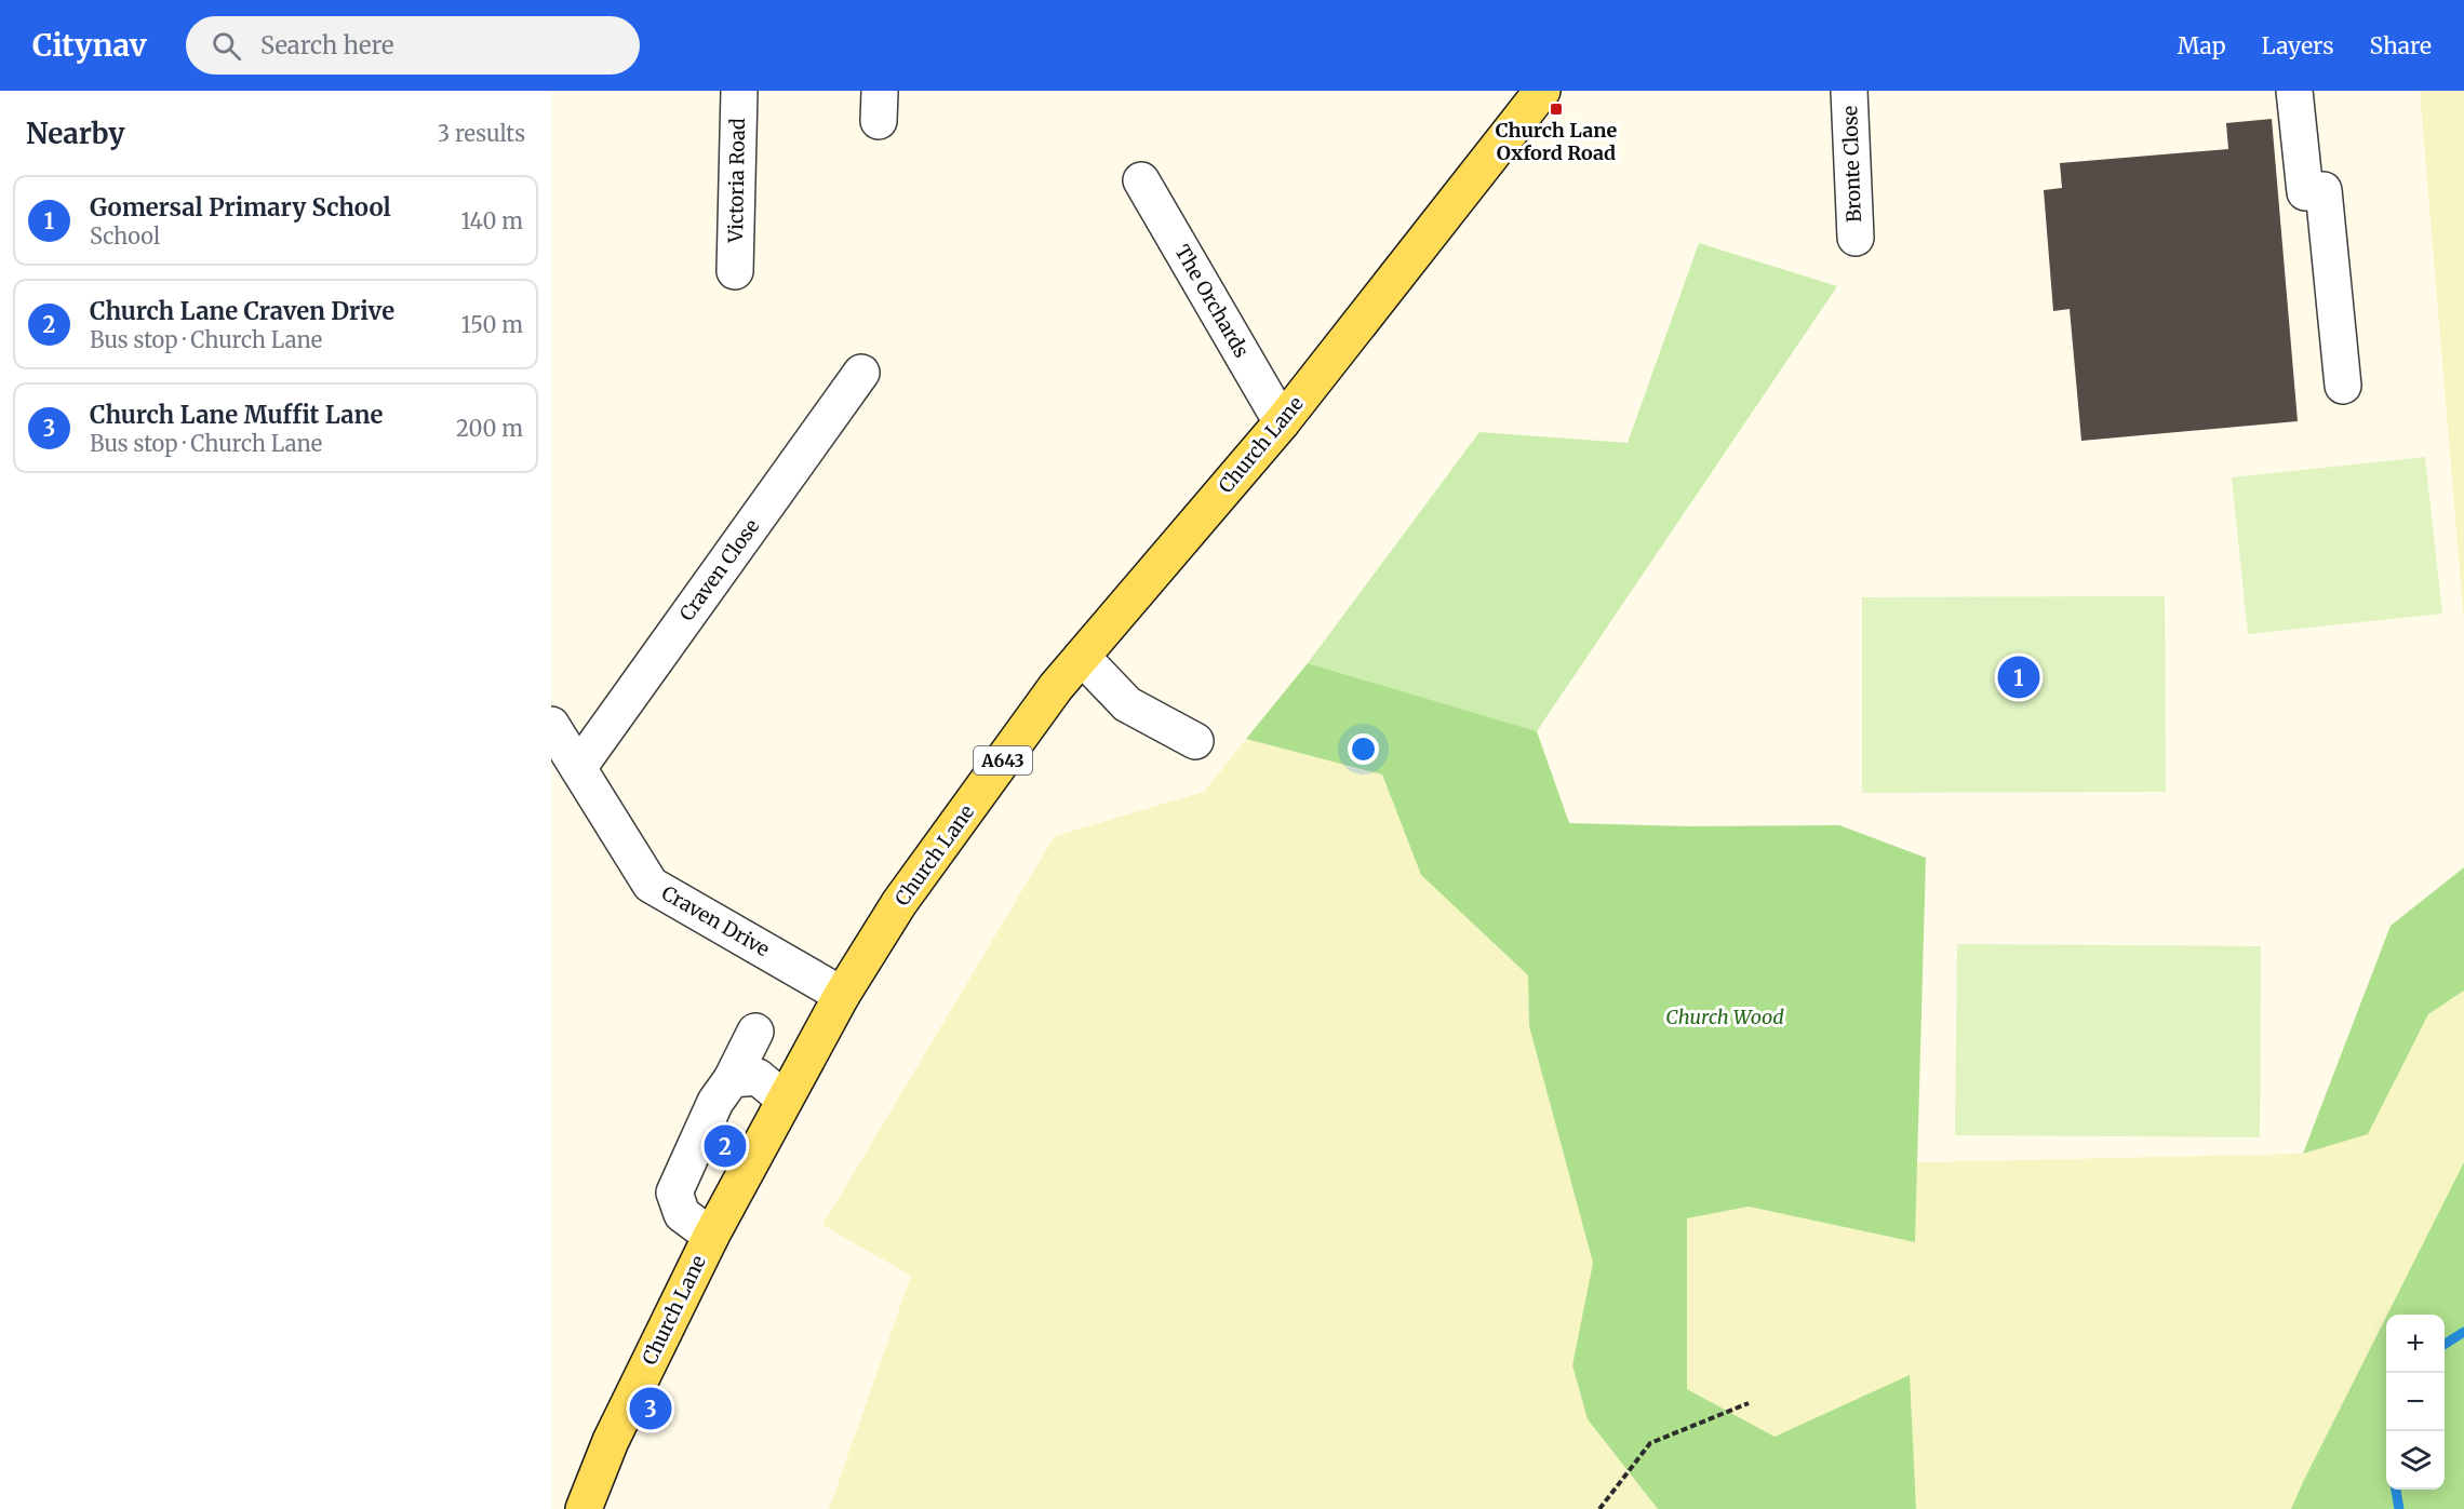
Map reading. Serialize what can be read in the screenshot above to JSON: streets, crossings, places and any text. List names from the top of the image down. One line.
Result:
{"streets":{"main road":["Church Lane","A643"],"street":["Bronte Close","Victoria Road","The Orchards","Craven Close","Craven Drive"]},"crossings":[["The Orchards","Church Lane"],["Church Lane","Craven Drive"],["Craven Close","Craven Drive"]],"parks":["Church Wood"],"places":{"transit":["Church Lane Oxford Road"]},"page":{"header":"Citynav","search":"Search here","nav":["Map","Layers","Share"],"heading":["Nearby","3 results"],"list":[{"mark":"1","name":"Gomersal Primary School","note":"School","value":"140 m"},{"mark":"2","name":"Church Lane Craven Drive","note":"Bus stop · Church Lane","value":"150 m"},{"mark":"3","name":"Church Lane Muffit Lane","note":"Bus stop · Church Lane","value":"200 m"}],"pins":["1","2","3"],"map_buttons":["+","−"]}}
